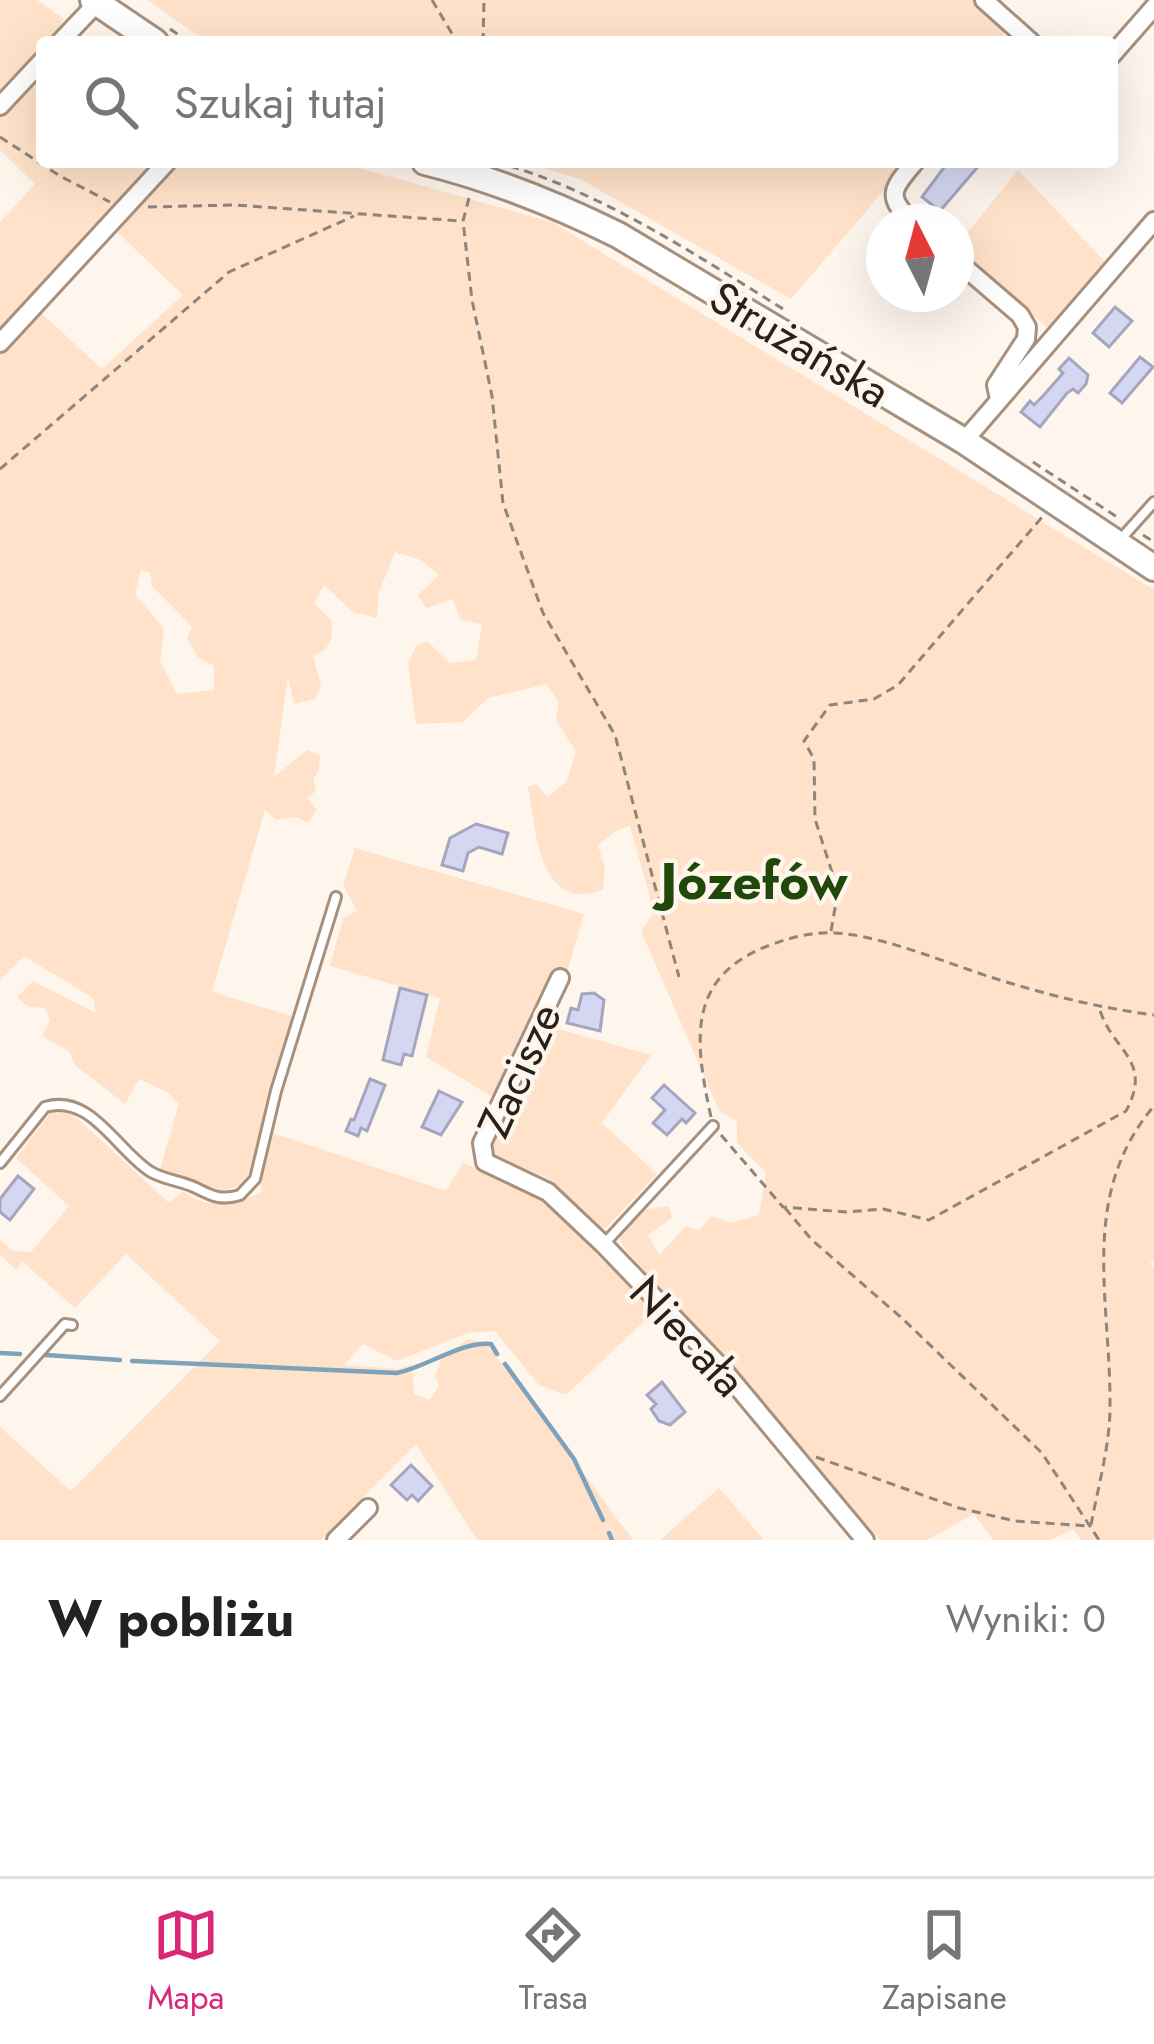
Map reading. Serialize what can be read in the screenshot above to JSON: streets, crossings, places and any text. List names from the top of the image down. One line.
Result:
{"streets":{"main road":["Strużańska"],"street":["Zacisze","Niecała"]},"crossings":[["Zacisze","Niecała"]],"districts":["Józefów"],"north":"top","page":{"search":"Szukaj tutaj","heading":["W pobliżu","Wyniki: 0"],"nav":["Mapa","Trasa","Zapisane"]}}
